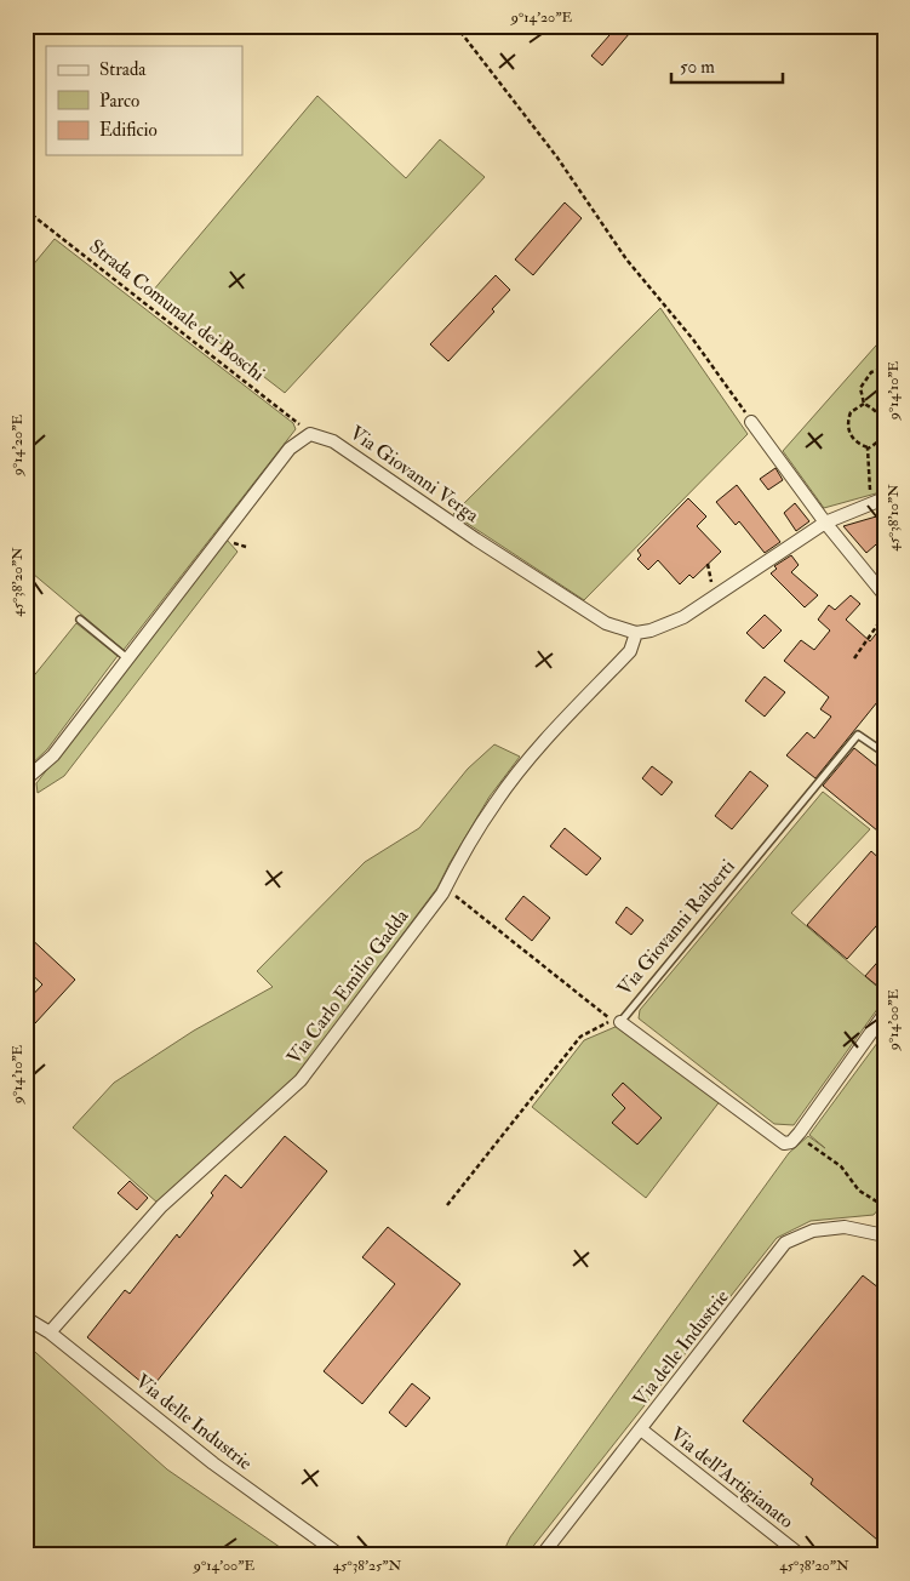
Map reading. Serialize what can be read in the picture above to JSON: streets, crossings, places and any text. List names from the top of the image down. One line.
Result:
{"streets":{"street":["Via Giovanni Verga","Via Giovanni Raiberti","Via Carlo Emilio Gadda","Via delle Industrie","Via dell'Artigianato"],"path":["Strada Comunale dei Boschi"]},"crossings":[["Strada Comunale dei Boschi","Via Giovanni Verga"],["Via Giovanni Verga","Via Carlo Emilio Gadda"],["Via Carlo Emilio Gadda","Via delle Industrie"],["Via delle Industrie","Via dell'Artigianato"]],"legend":["Strada","Parco","Edificio"],"scale_bar":"50 m","coordinates":["9°14'20\"E","9°14'10\"E","45°38'10\"N","45°38'20\"N","9°14'00\"E","45°38'25\"N"]}
